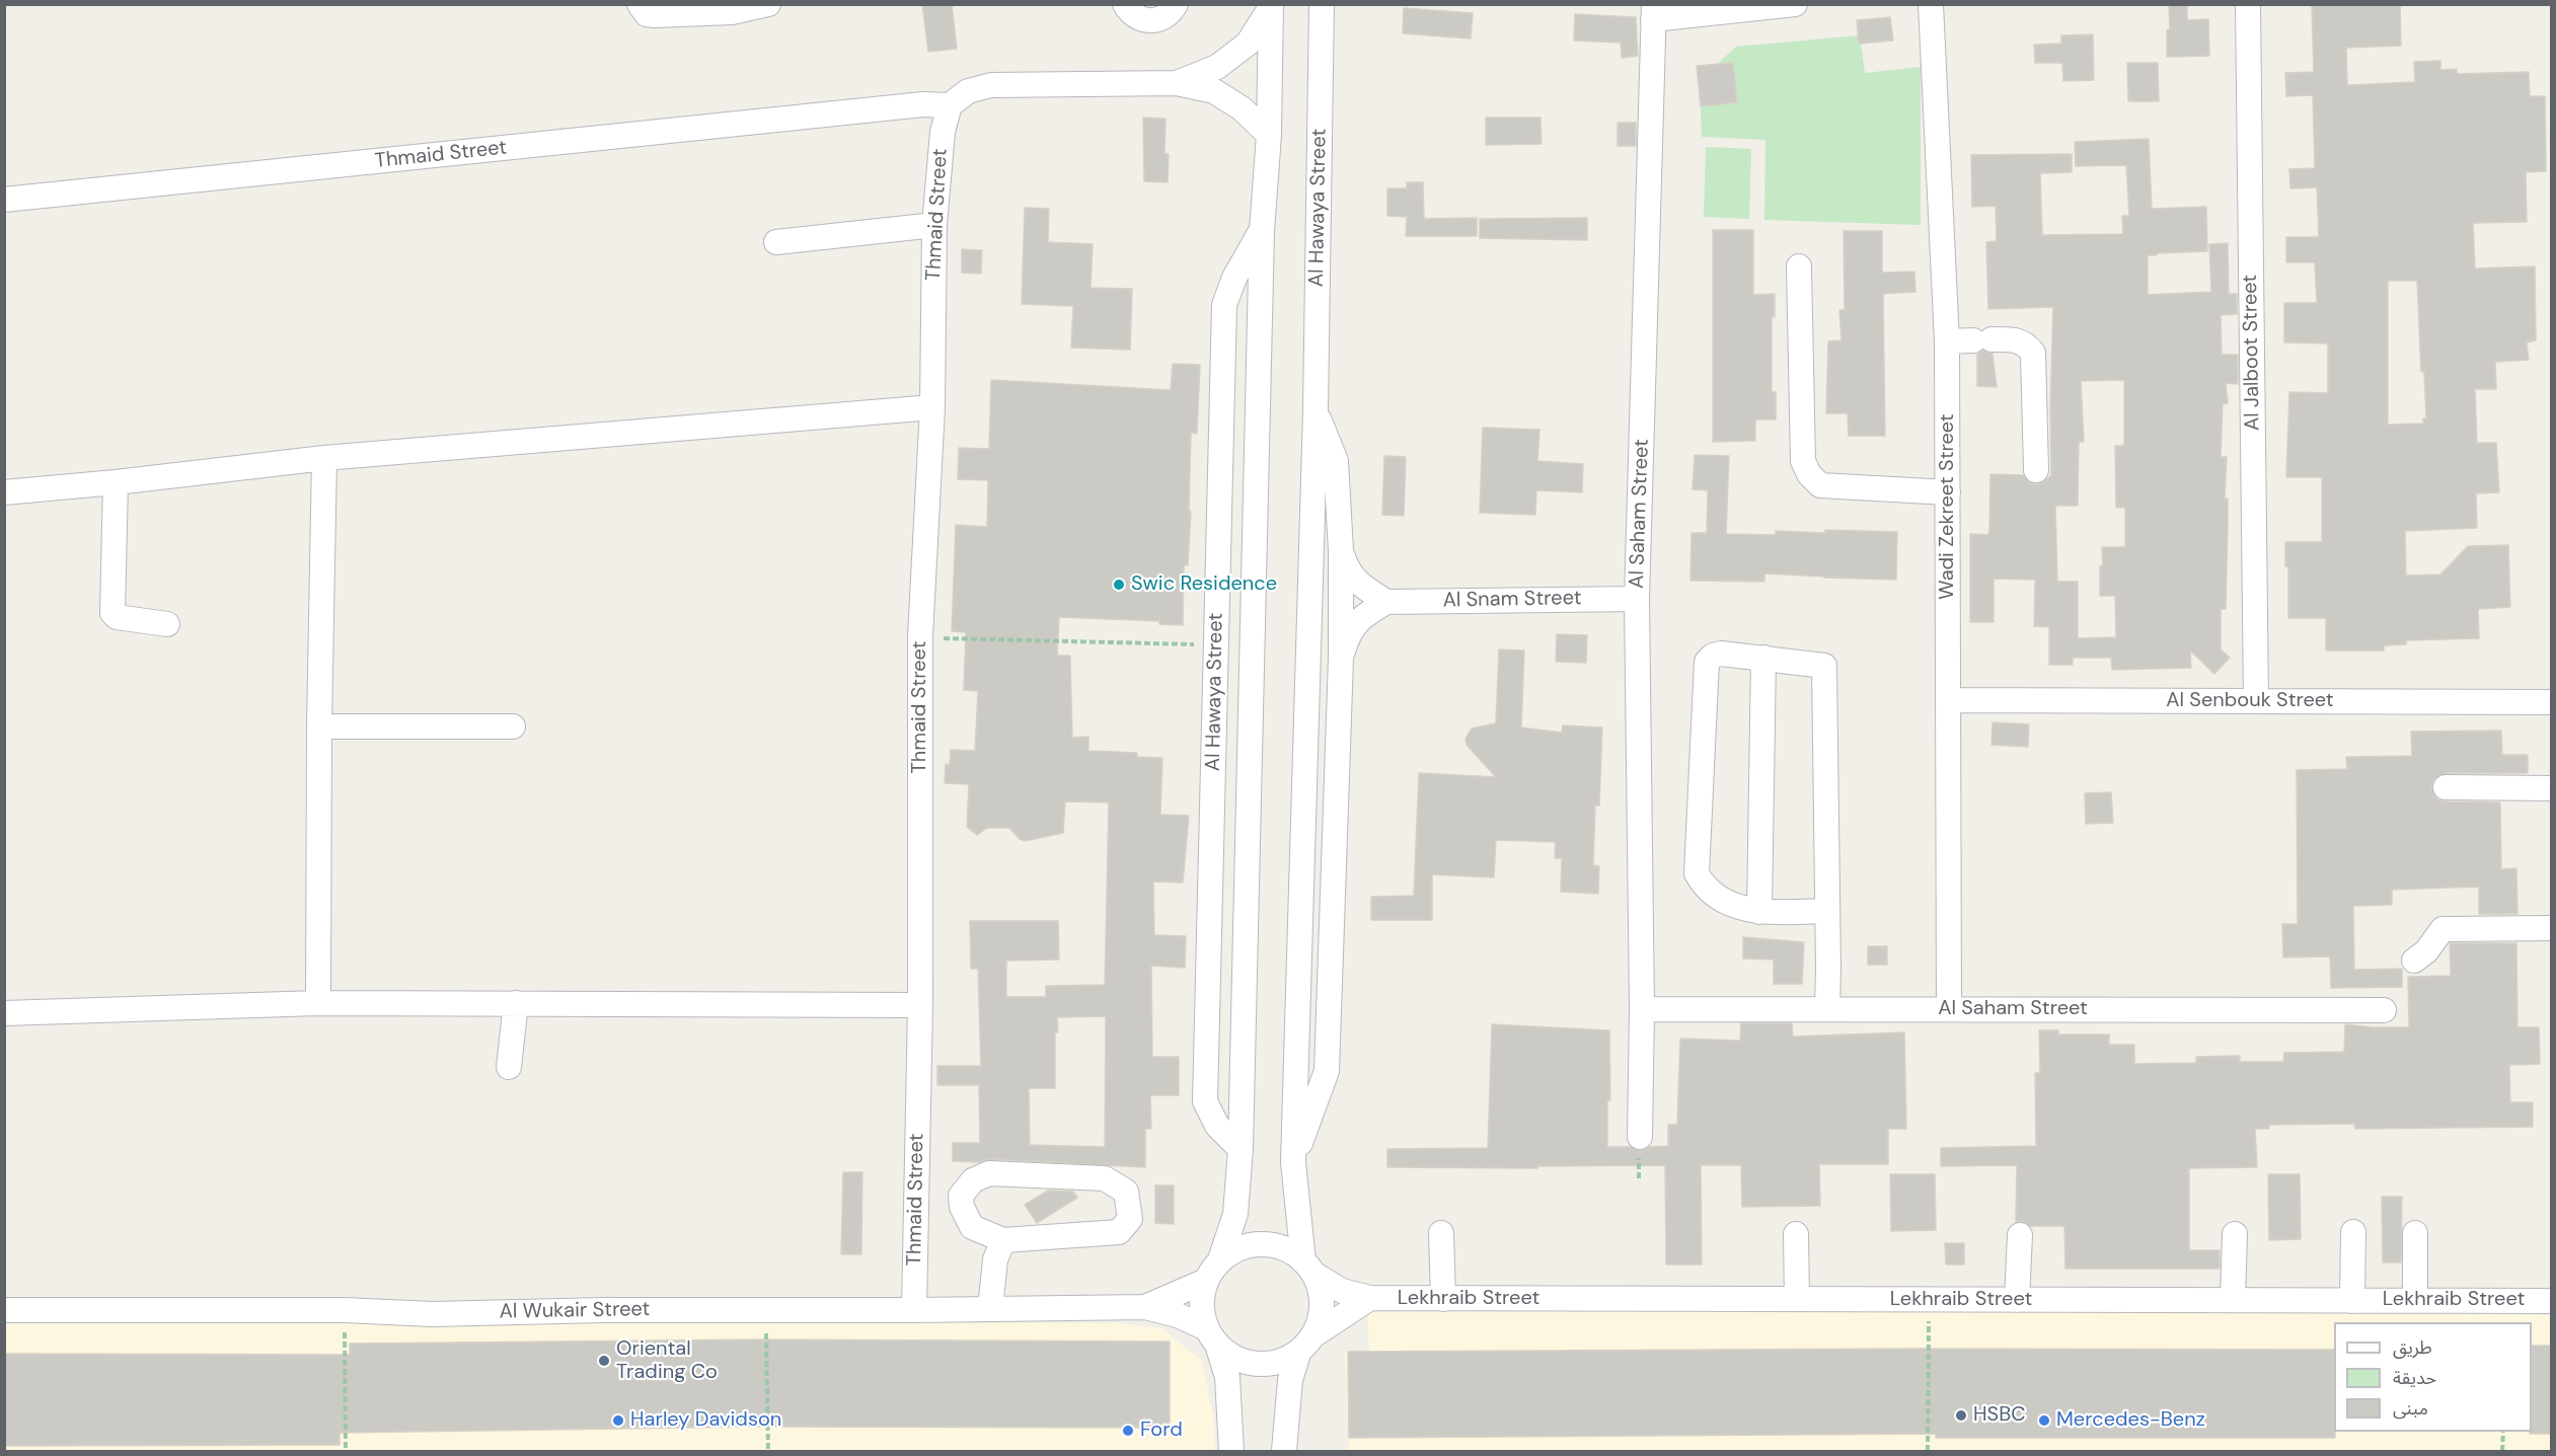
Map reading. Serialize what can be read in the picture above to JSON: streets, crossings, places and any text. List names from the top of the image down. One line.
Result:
{"streets":{"street":["Thmaid Street","Al Hawaya Street","Al Jalboot Street","Wadi Zekreet Street","Al Saham Street","Al Snam Street","Al Senbouk Street","Lekhraib Street","Al Wukair Street"]},"crossings":[["Thmaid Street","Al Wukair Street"],["Al Hawaya Street","Al Snam Street"],["Al Hawaya Street","Lekhraib Street"],["Al Hawaya Street","Al Wukair Street"],["Al Jalboot Street","Al Senbouk Street"],["Wadi Zekreet Street","Al Saham Street"],["Wadi Zekreet Street","Al Senbouk Street"],["Al Saham Street","Al Snam Street"],["Lekhraib Street","Al Wukair Street"]],"places":["Swic Residence","Oriental Trading Co","HSBC","Harley Davidson","Mercedes-Benz","Ford"],"legend":["طريق","حديقة","مبنى"]}
